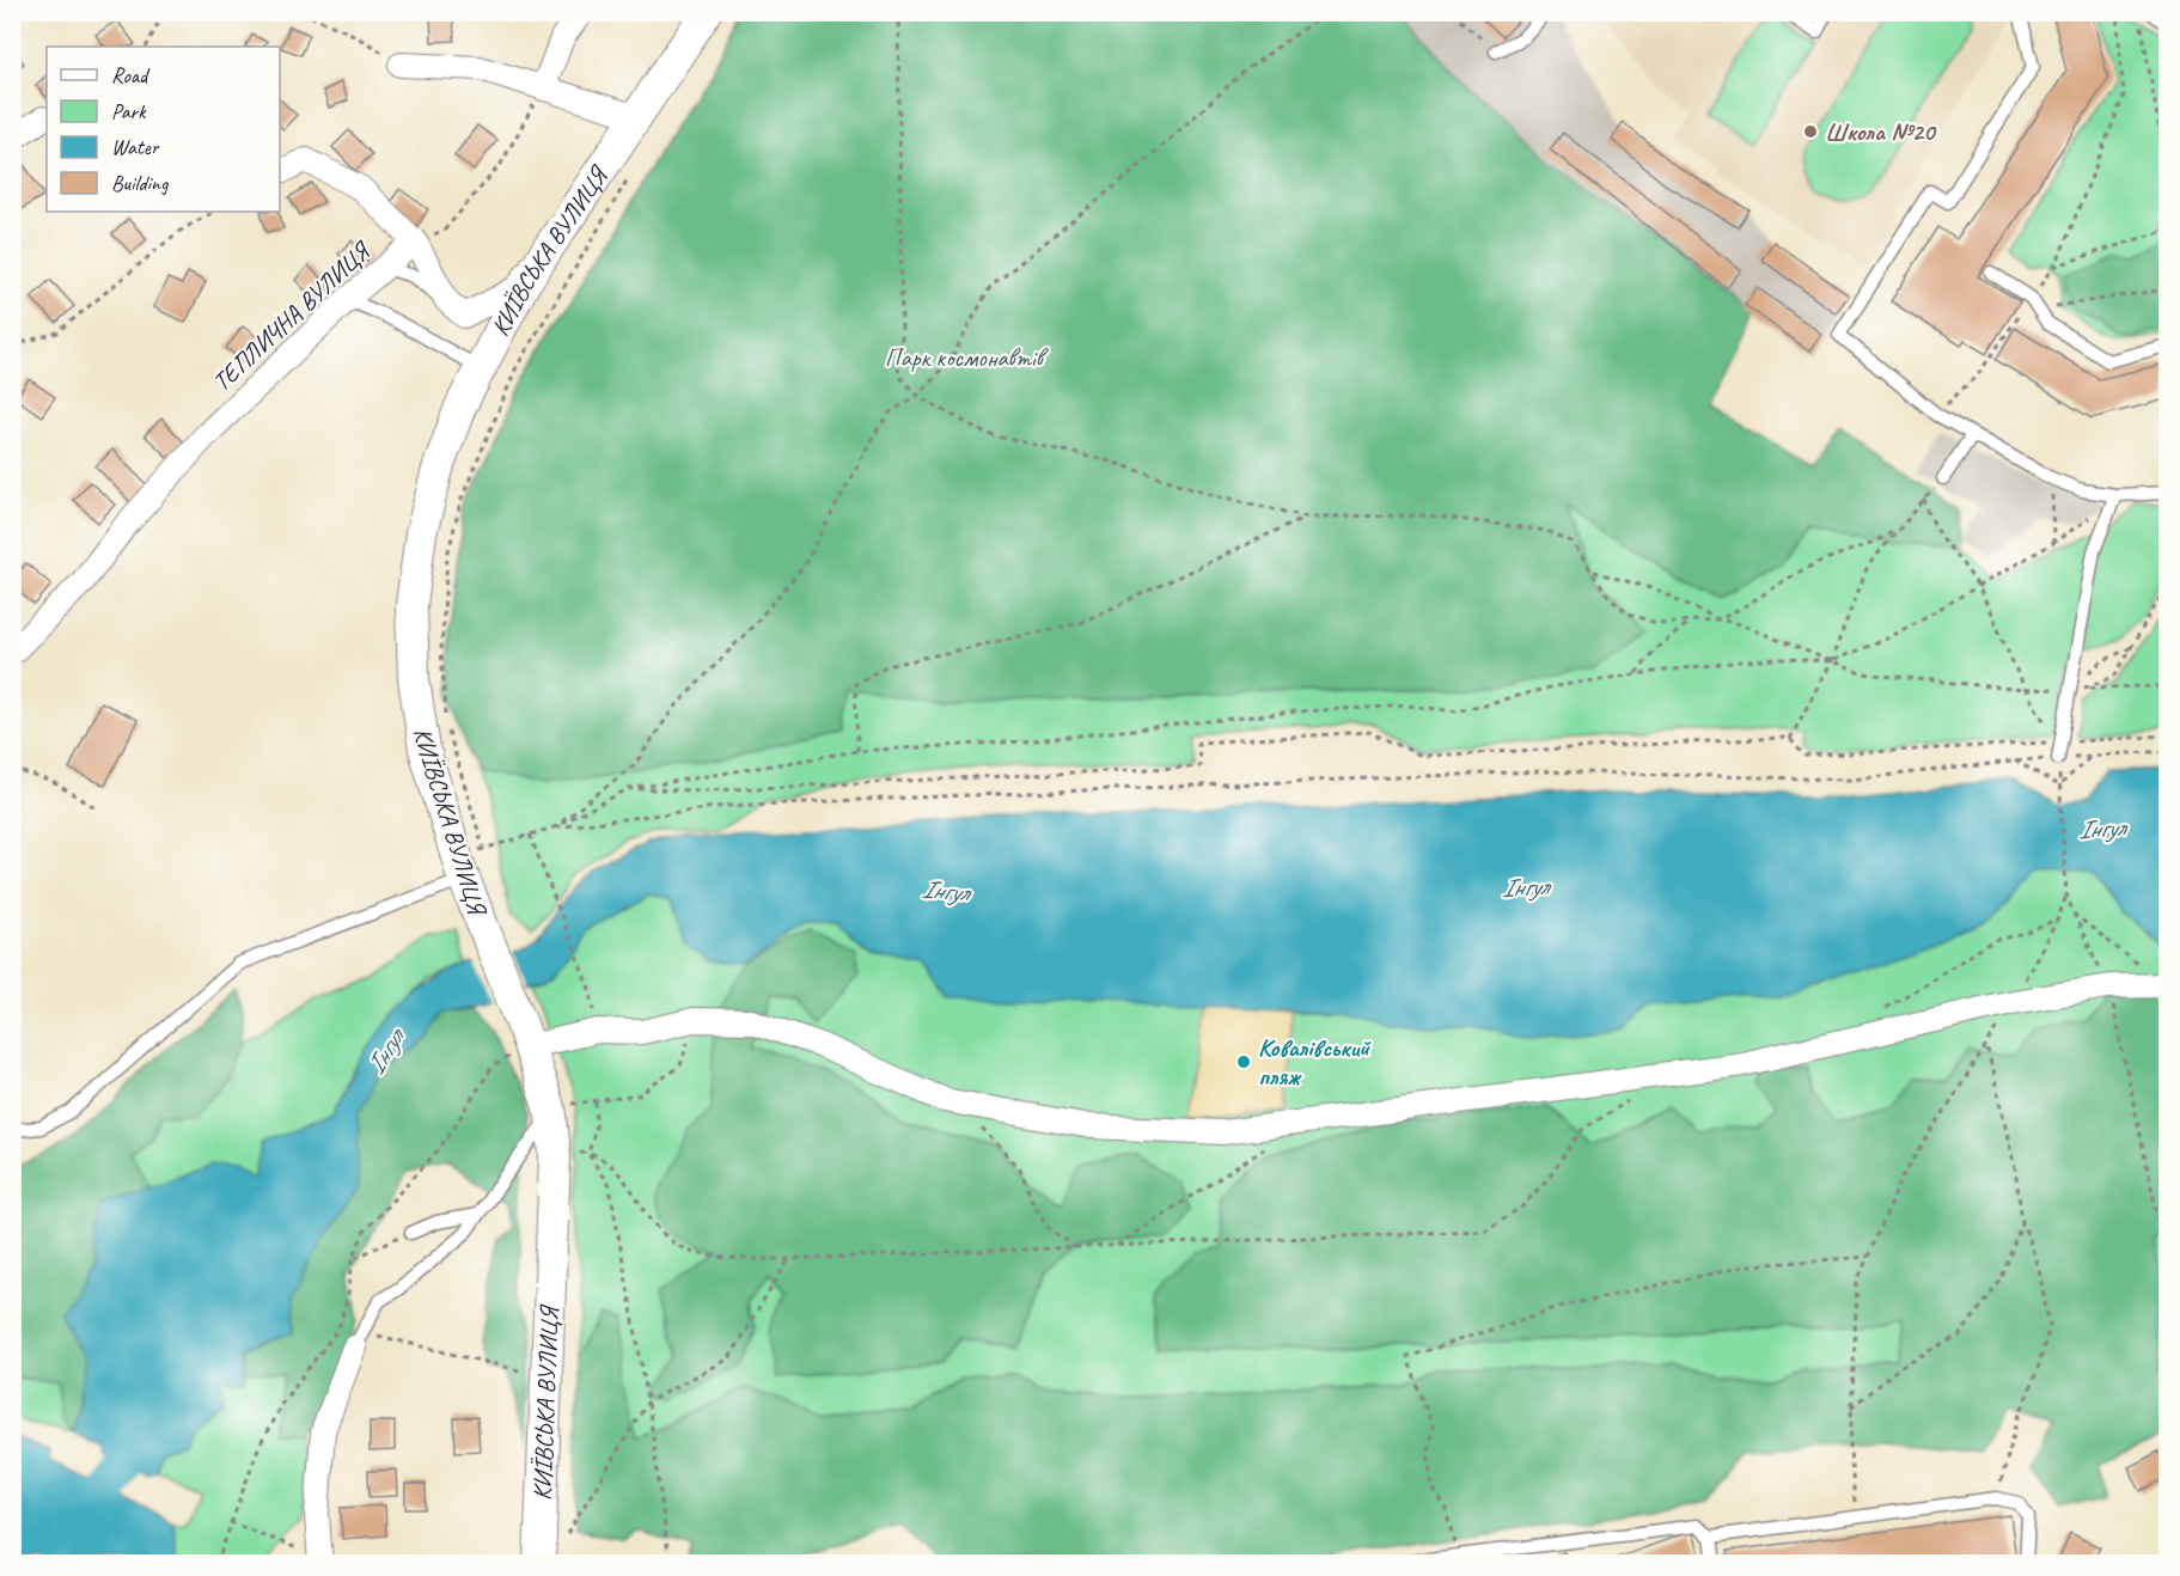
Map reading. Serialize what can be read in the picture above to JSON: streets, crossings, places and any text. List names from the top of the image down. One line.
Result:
{"streets":{"street":["КИЇВСЬКА ВУЛИЦЯ","ТЕПЛИЧНА ВУЛИЦЯ"]},"water":["Інгул"],"parks":["Парк космонавтів"],"places":["Школа №20","Ковалівський пляж"],"legend":["Road","Park","Water","Building"]}
